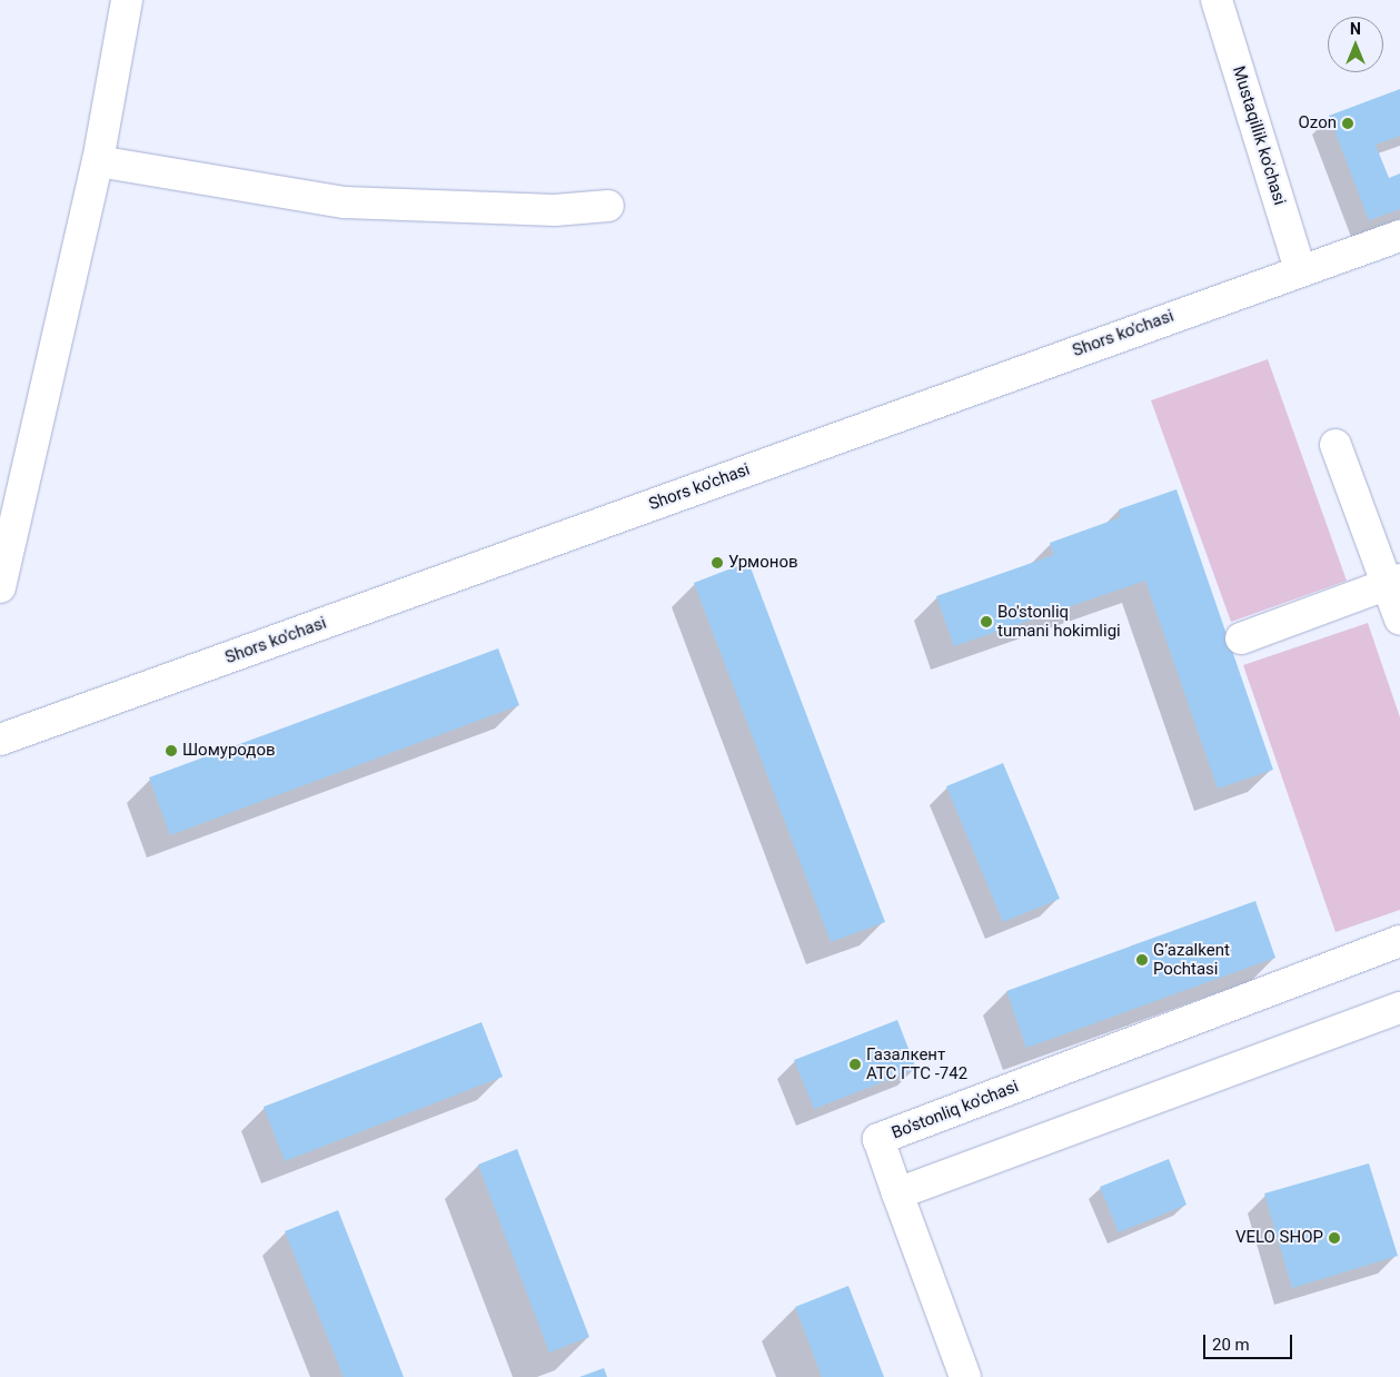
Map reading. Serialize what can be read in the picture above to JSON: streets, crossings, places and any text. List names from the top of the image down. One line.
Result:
{"streets":{"street":["Mustaqillik ko'chasi","Shors ko'chasi","Bo'stonliq ko'chasi"]},"crossings":[["Mustaqillik ko'chasi","Shors ko'chasi"]],"places":["Ozon","Урмонов","Bo'stonliq tumani hokimligi","Шомуродов","Gʼazalkent Pochtasi","Газалкент АТС ГТС -742","VELO SHOP"],"scale_bar":"20 m","north":"top"}
